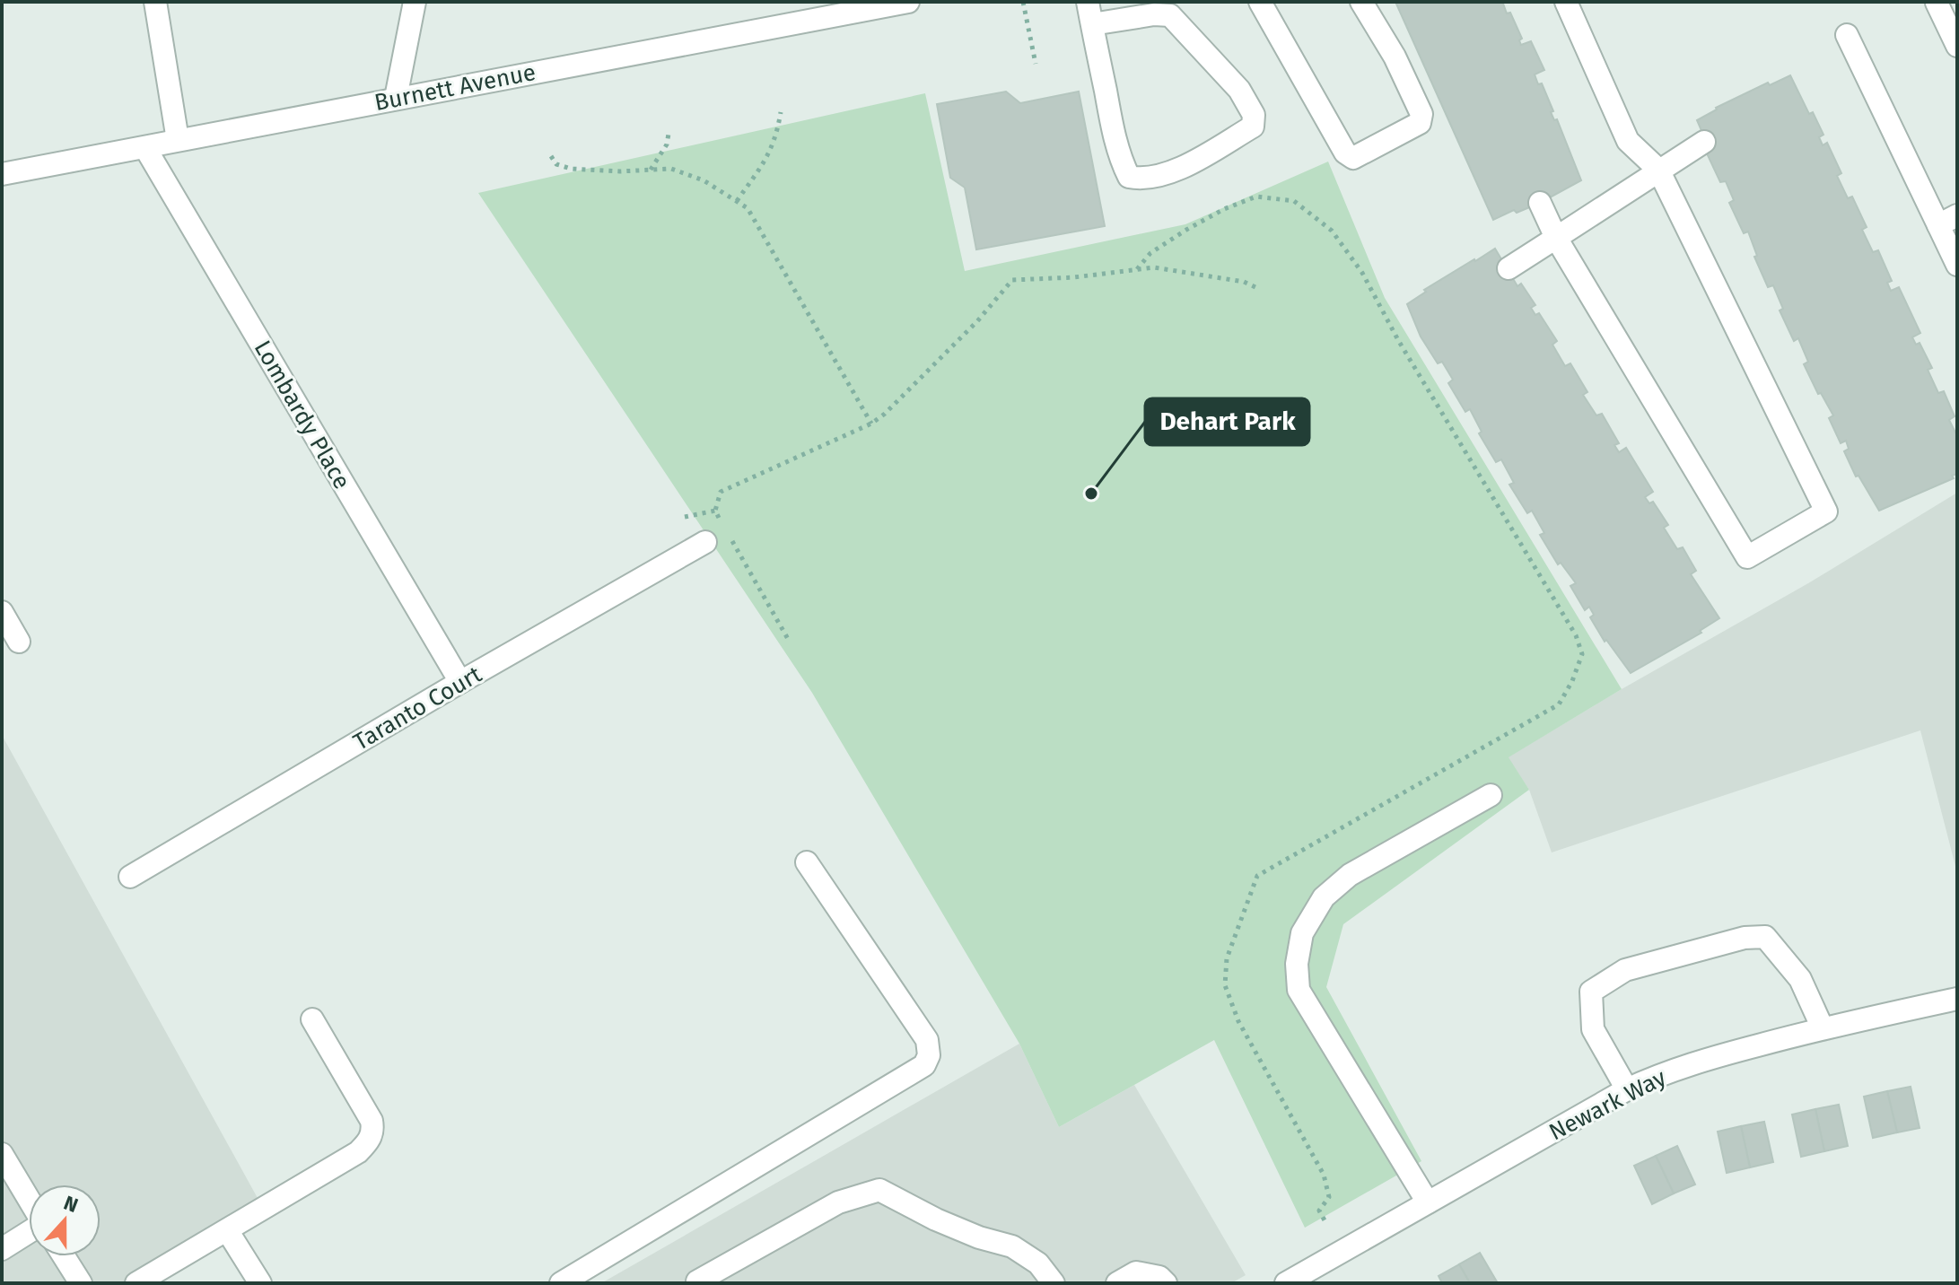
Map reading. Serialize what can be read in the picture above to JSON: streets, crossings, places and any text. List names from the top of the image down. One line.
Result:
{"streets":{"street":["Burnett Avenue","Lombardy Place","Taranto Court","Newark Way"]},"crossings":[["Burnett Avenue","Lombardy Place"],["Lombardy Place","Taranto Court"]],"places":["Dehart Park"],"north":"top"}
